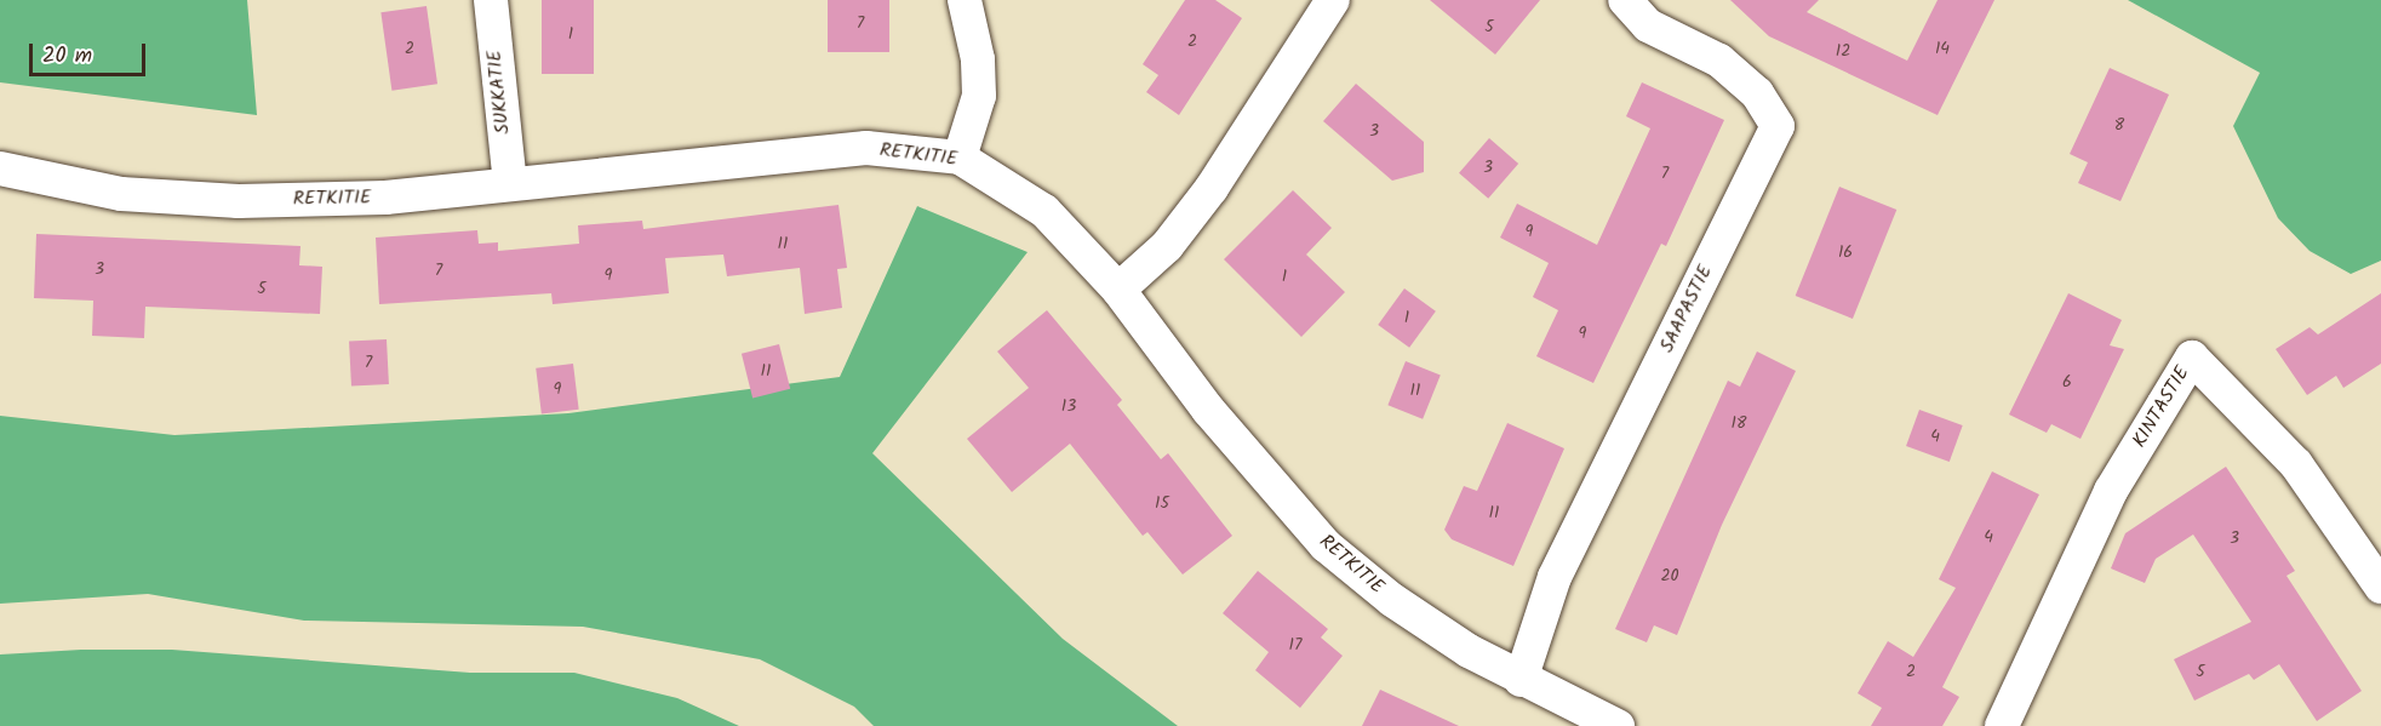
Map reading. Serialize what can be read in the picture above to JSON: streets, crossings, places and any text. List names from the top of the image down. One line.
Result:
{"streets":{"street":["SUKKATIE","RETKITIE","SAAPASTIE","KINTASTIE"]},"crossings":[["SUKKATIE","RETKITIE"],["RETKITIE","SAAPASTIE"]],"house_numbers":["7","5","1","2","2","14","12","8","3","3","7","9","11","16","3","7","9","1","5","1","9","7","11","6","9","11","13","18","4","15","11","4","3","20","17","2","5"],"scale_bar":"20 m"}
